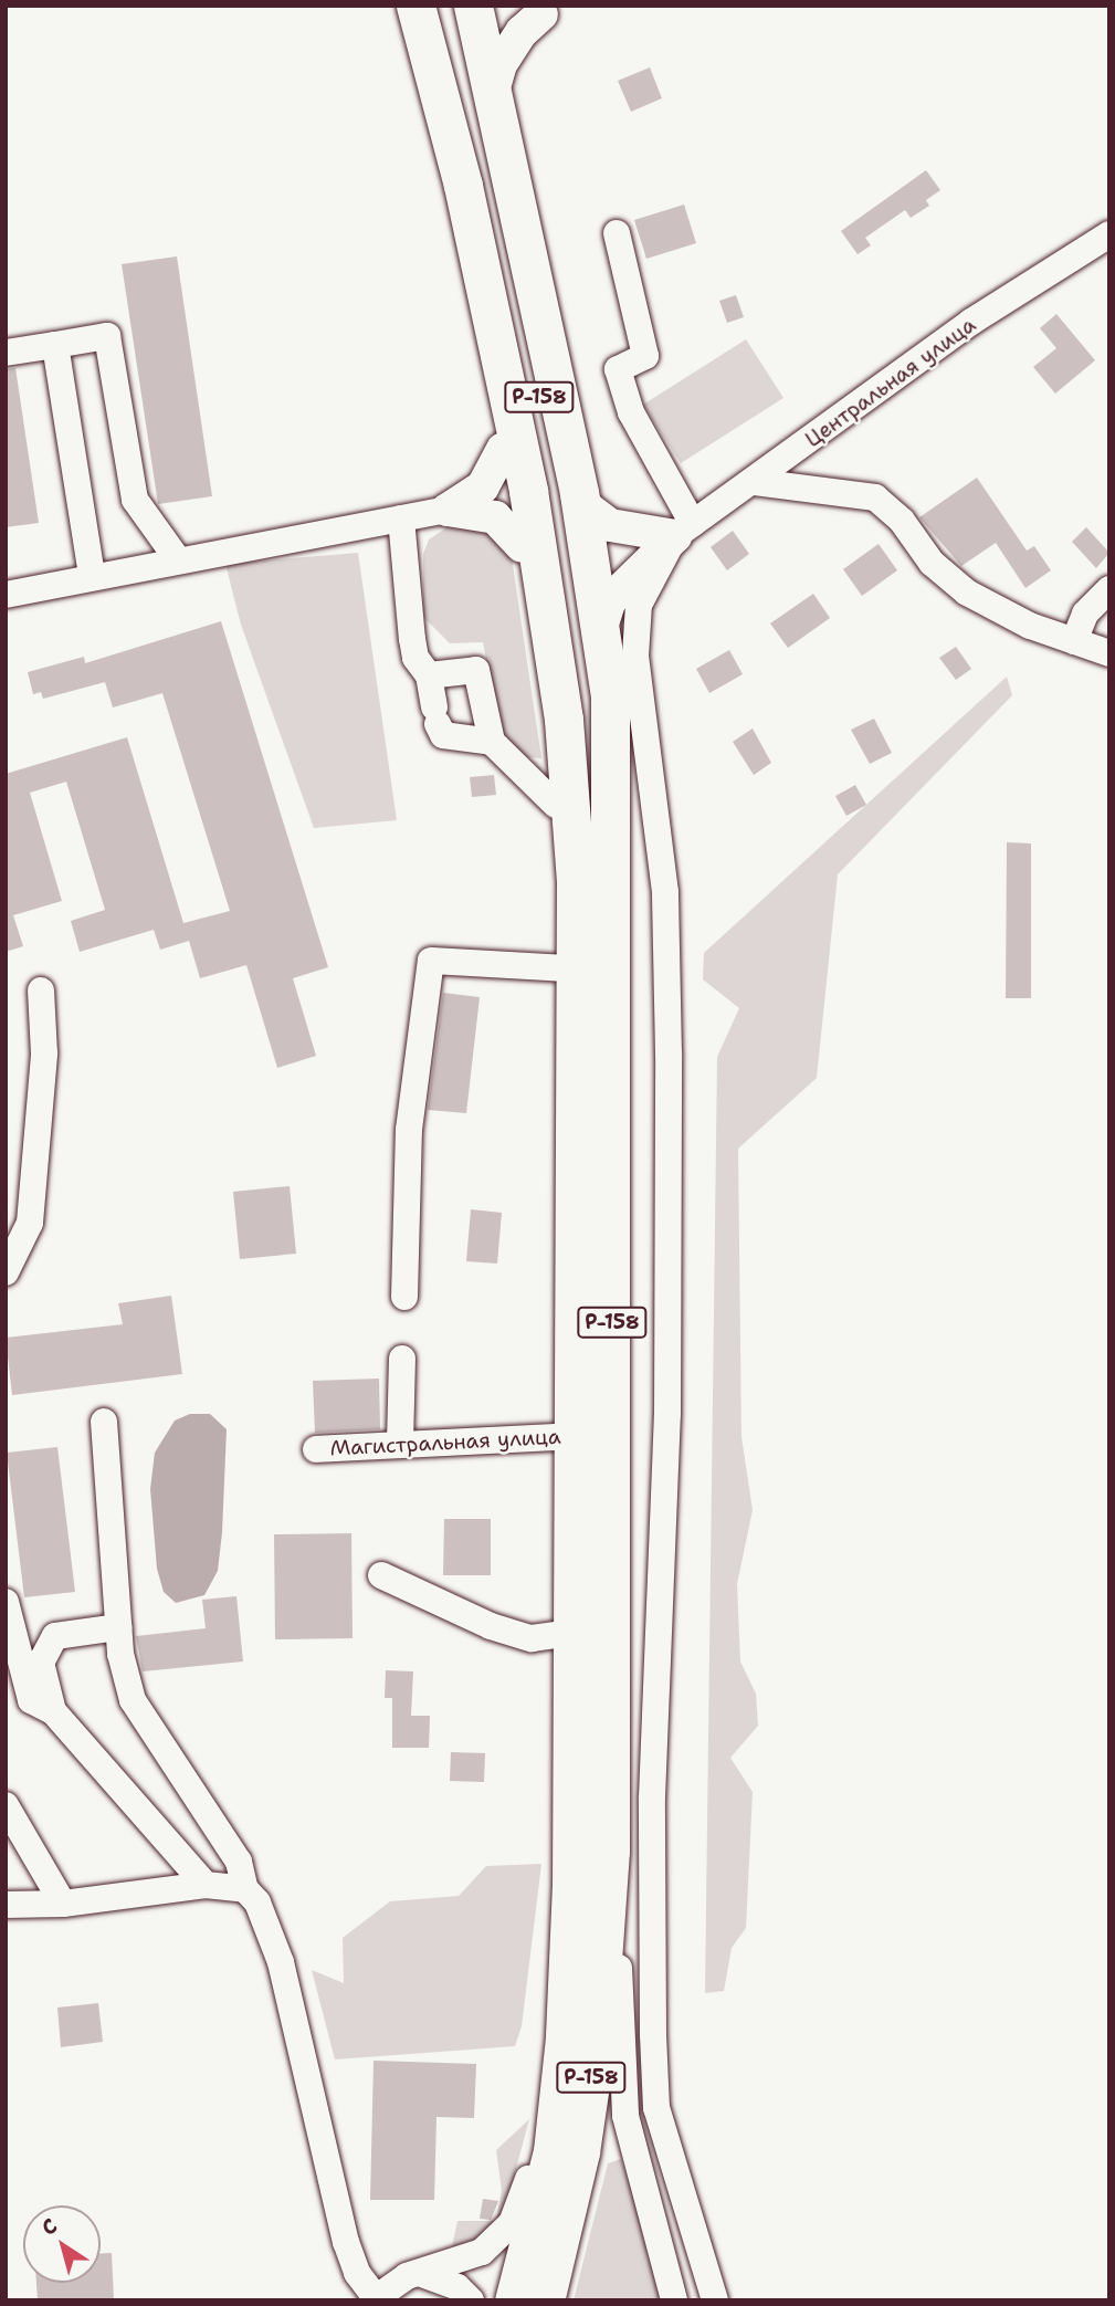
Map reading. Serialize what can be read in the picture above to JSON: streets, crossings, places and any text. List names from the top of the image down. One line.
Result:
{"streets":{"highway":["Р-158"],"street":["Центральная улица","Магистральная улица"]},"crossings":[["Р-158","Магистральная улица"]],"north":"top left"}
